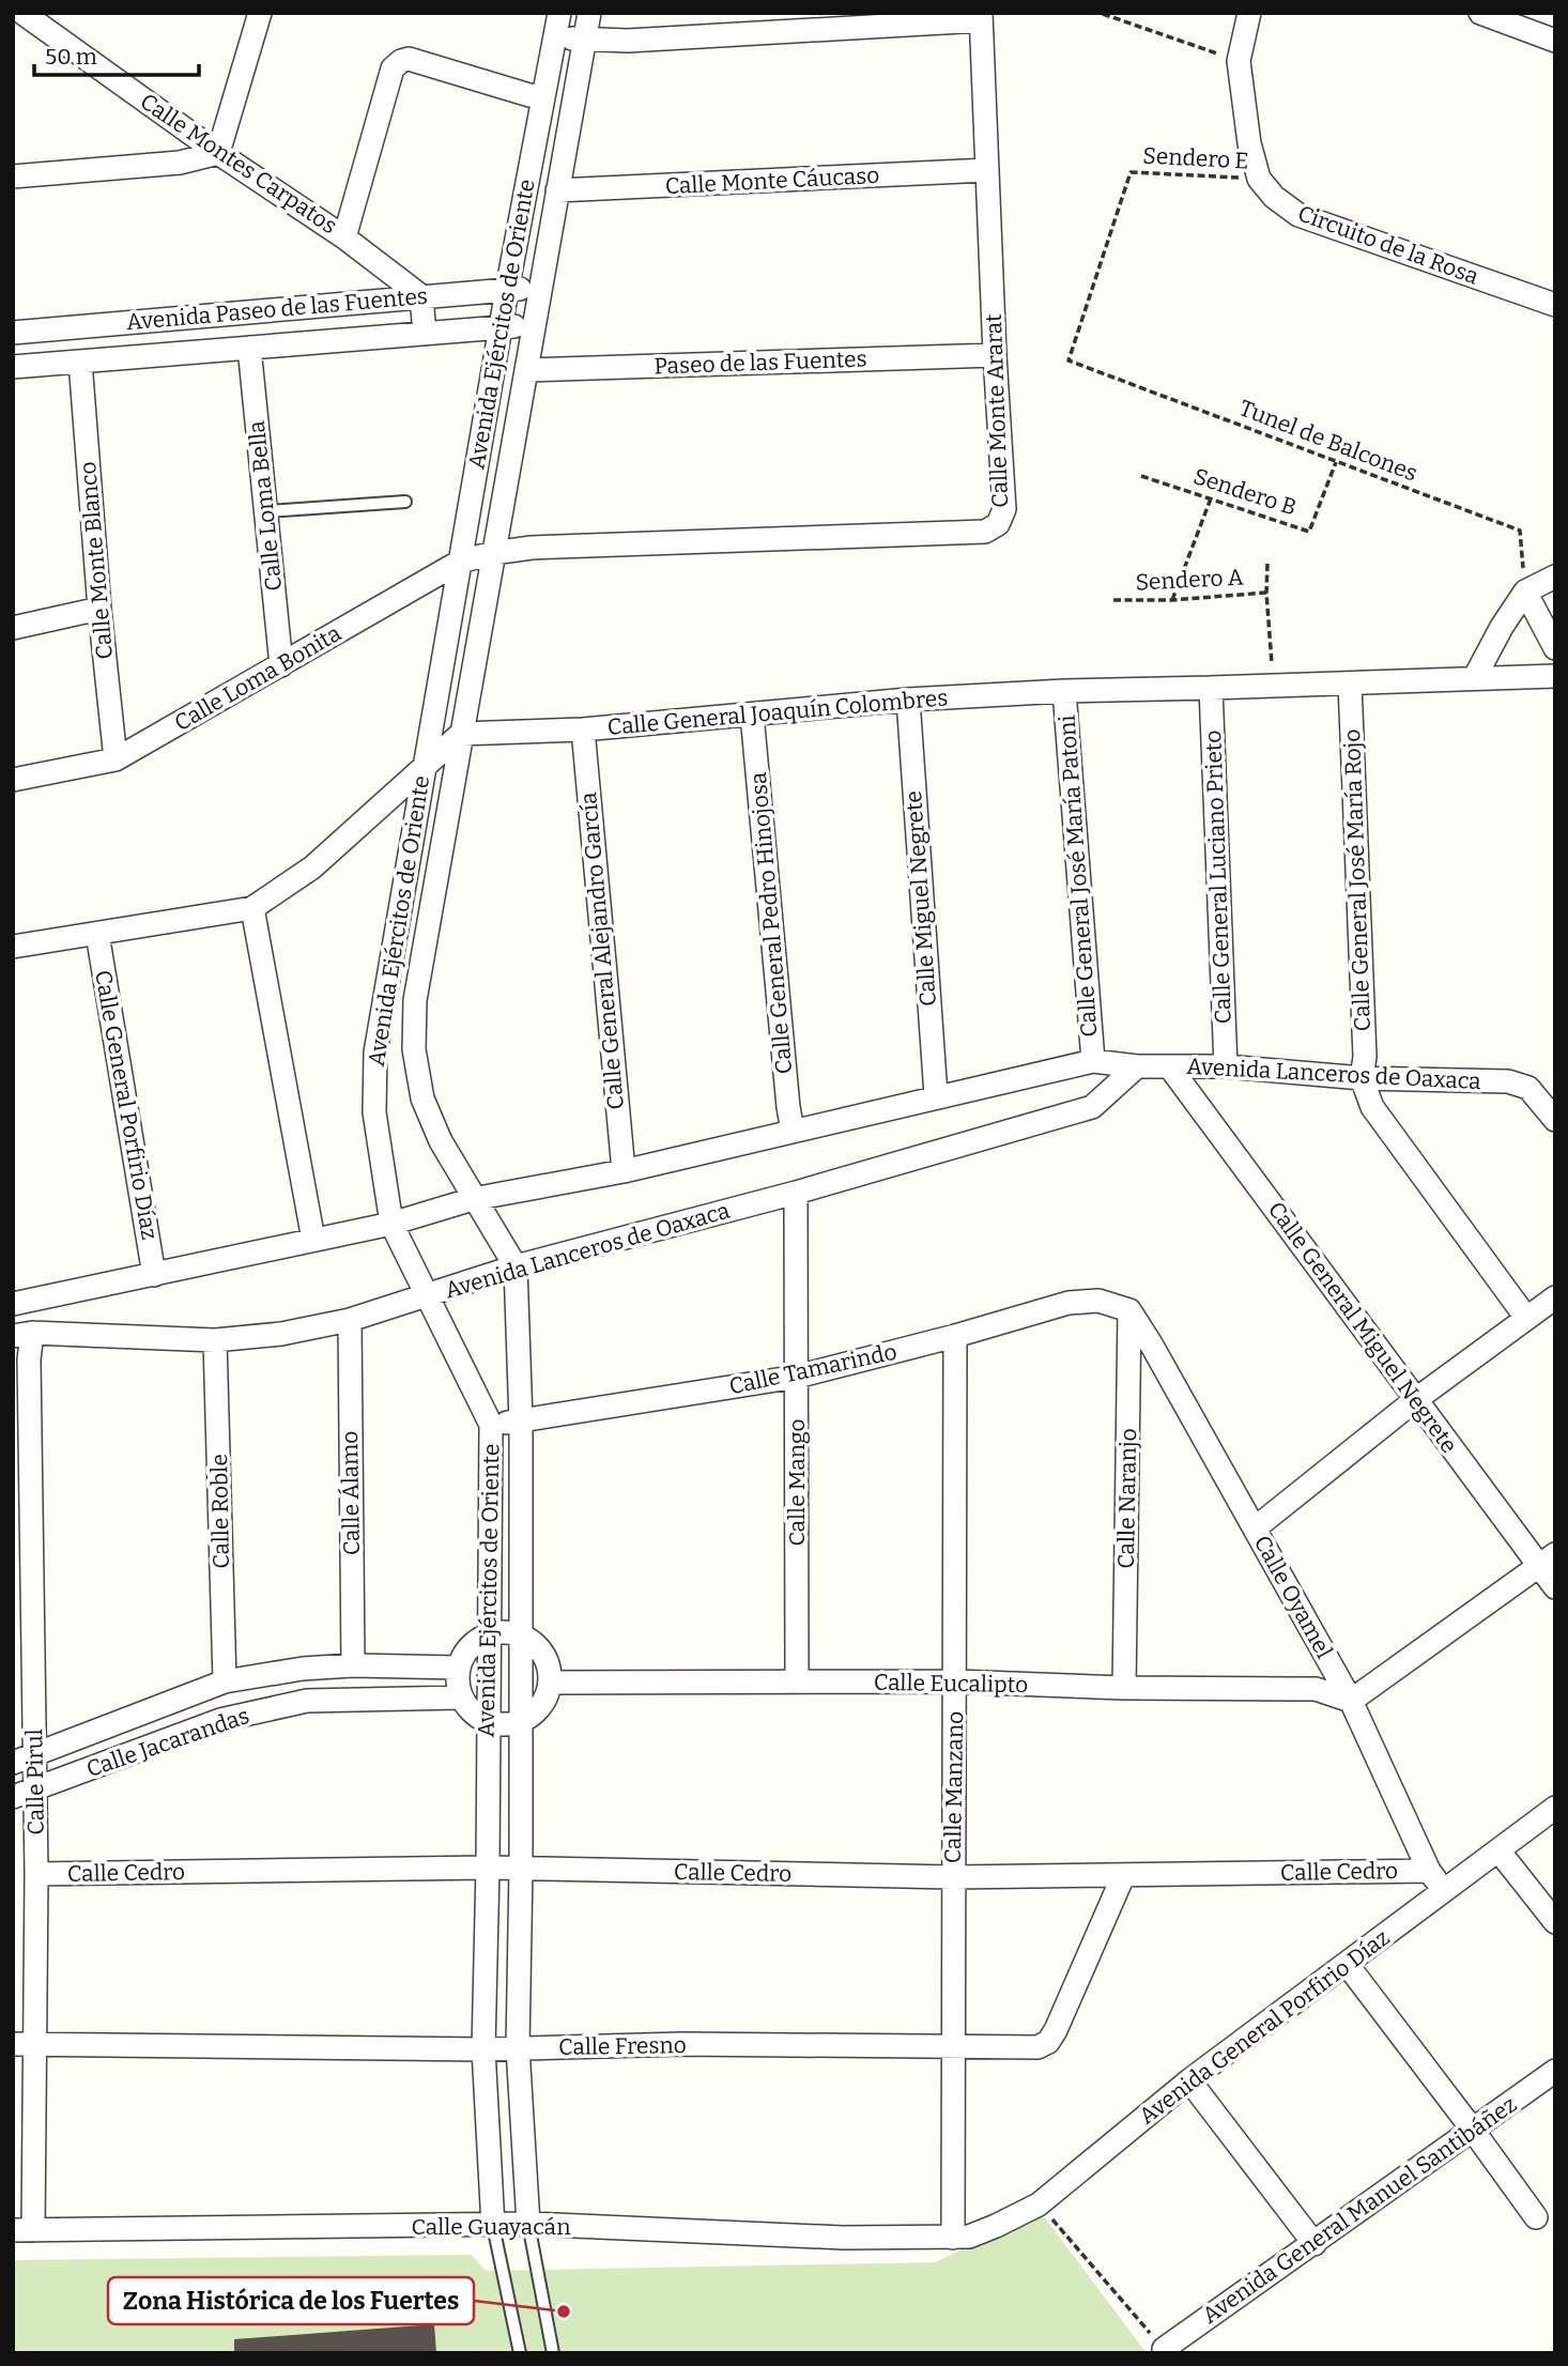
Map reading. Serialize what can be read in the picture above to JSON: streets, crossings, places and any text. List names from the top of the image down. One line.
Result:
{"streets":{"street":["Calle Montes Carpatos","Calle Monte Cáucaso","Circuito de la Rosa","Avenida Paseo de las Fuentes","Avenida Ejércitos de Oriente","Paseo de las Fuentes","Calle Monte Ararat","Calle Loma Bella","Calle Monte Blanco","Calle Loma Bonita","Calle General Joaquín Colombres","Calle General José María Patoni","Calle General Luciano Prieto","Calle General José María Rojo","Calle Miguel Negrete","Calle General Pedro Hinojosa","Calle General Alejandro García","Avenida Lanceros de Oaxaca","Calle General Porfirio Díaz","Calle General Miguel Negrete","Calle Tamarindo","Calle Mango","Calle Álamo","Calle Naranjo","Calle Roble","Calle Oyamel","Calle Eucalipto","Calle Jacarandas","Calle Pirul","Calle Manzano","Calle Cedro","Avenida General Porfirio Díaz","Calle Fresno","Avenida General Manuel Santibáñez","Calle Guayacán"],"path":["Sendero E","Tunel de Balcones","Sendero B","Sendero A"]},"crossings":[["Sendero E","Circuito de la Rosa"],["Sendero E","Tunel de Balcones"],["Calle Montes Carpatos","Avenida Paseo de las Fuentes"],["Calle Monte Cáucaso","Avenida Ejércitos de Oriente"],["Calle Monte Cáucaso","Calle Monte Ararat"],["Avenida Paseo de las Fuentes","Avenida Ejércitos de Oriente"],["Avenida Paseo de las Fuentes","Calle Loma Bella"],["Avenida Paseo de las Fuentes","Calle Monte Blanco"],["Avenida Ejércitos de Oriente","Paseo de las Fuentes"],["Avenida Ejércitos de Oriente","Calle Monte Ararat"],["Avenida Ejércitos de Oriente","Calle Loma Bonita"],["Avenida Ejércitos de Oriente","Calle General Joaquín Colombres"],["Avenida Ejércitos de Oriente","Avenida Lanceros de Oaxaca"],["Avenida Ejércitos de Oriente","Calle Tamarindo"],["Avenida Ejércitos de Oriente","Calle Cedro"],["Avenida Ejércitos de Oriente","Calle Fresno"],["Avenida Ejércitos de Oriente","Calle Guayacán"],["Paseo de las Fuentes","Calle Monte Ararat"],["Calle Monte Ararat","Calle Loma Bonita"],["Tunel de Balcones","Sendero B"],["Calle Loma Bella","Calle Loma Bonita"],["Calle Monte Blanco","Calle Loma Bonita"],["Calle General Joaquín Colombres","Calle General José María Patoni"],["Calle General Joaquín Colombres","Calle General Luciano Prieto"],["Calle General Joaquín Colombres","Calle General José María Rojo"],["Calle General Joaquín Colombres","Calle Miguel Negrete"],["Calle General Joaquín Colombres","Calle General Pedro Hinojosa"],["Calle General Joaquín Colombres","Calle General Alejandro García"],["Calle General José María Patoni","Avenida Lanceros de Oaxaca"],["Calle General Luciano Prieto","Avenida Lanceros de Oaxaca"],["Calle General José María Rojo","Avenida Lanceros de Oaxaca"],["Calle Miguel Negrete","Avenida Lanceros de Oaxaca"],["Calle General Pedro Hinojosa","Avenida Lanceros de Oaxaca"],["Calle General Alejandro García","Avenida Lanceros de Oaxaca"],["Avenida Lanceros de Oaxaca","Calle General Porfirio Díaz"],["Avenida Lanceros de Oaxaca","Calle General Miguel Negrete"],["Avenida Lanceros de Oaxaca","Calle Mango"],["Avenida Lanceros de Oaxaca","Calle Álamo"],["Avenida Lanceros de Oaxaca","Calle Roble"],["Avenida Lanceros de Oaxaca","Calle Pirul"],["Calle Tamarindo","Calle Mango"],["Calle Tamarindo","Calle Naranjo"],["Calle Tamarindo","Calle Oyamel"],["Calle Tamarindo","Calle Manzano"],["Calle Mango","Calle Eucalipto"],["Calle Álamo","Calle Jacarandas"],["Calle Naranjo","Calle Oyamel"],["Calle Naranjo","Calle Eucalipto"],["Calle Roble","Calle Jacarandas"],["Calle Oyamel","Calle Eucalipto"],["Calle Oyamel","Calle Cedro"],["Calle Oyamel","Avenida General Porfirio Díaz"],["Calle Eucalipto","Calle Manzano"],["Calle Jacarandas","Calle Pirul"],["Calle Pirul","Calle Cedro"],["Calle Pirul","Calle Fresno"],["Calle Pirul","Calle Guayacán"],["Calle Manzano","Calle Cedro"],["Calle Manzano","Avenida General Porfirio Díaz"],["Calle Manzano","Calle Fresno"],["Calle Manzano","Calle Guayacán"],["Calle Cedro","Calle Fresno"],["Avenida General Porfirio Díaz","Calle Guayacán"]],"places":["Zona Histórica de los Fuertes"],"scale_bar":"50 m"}
